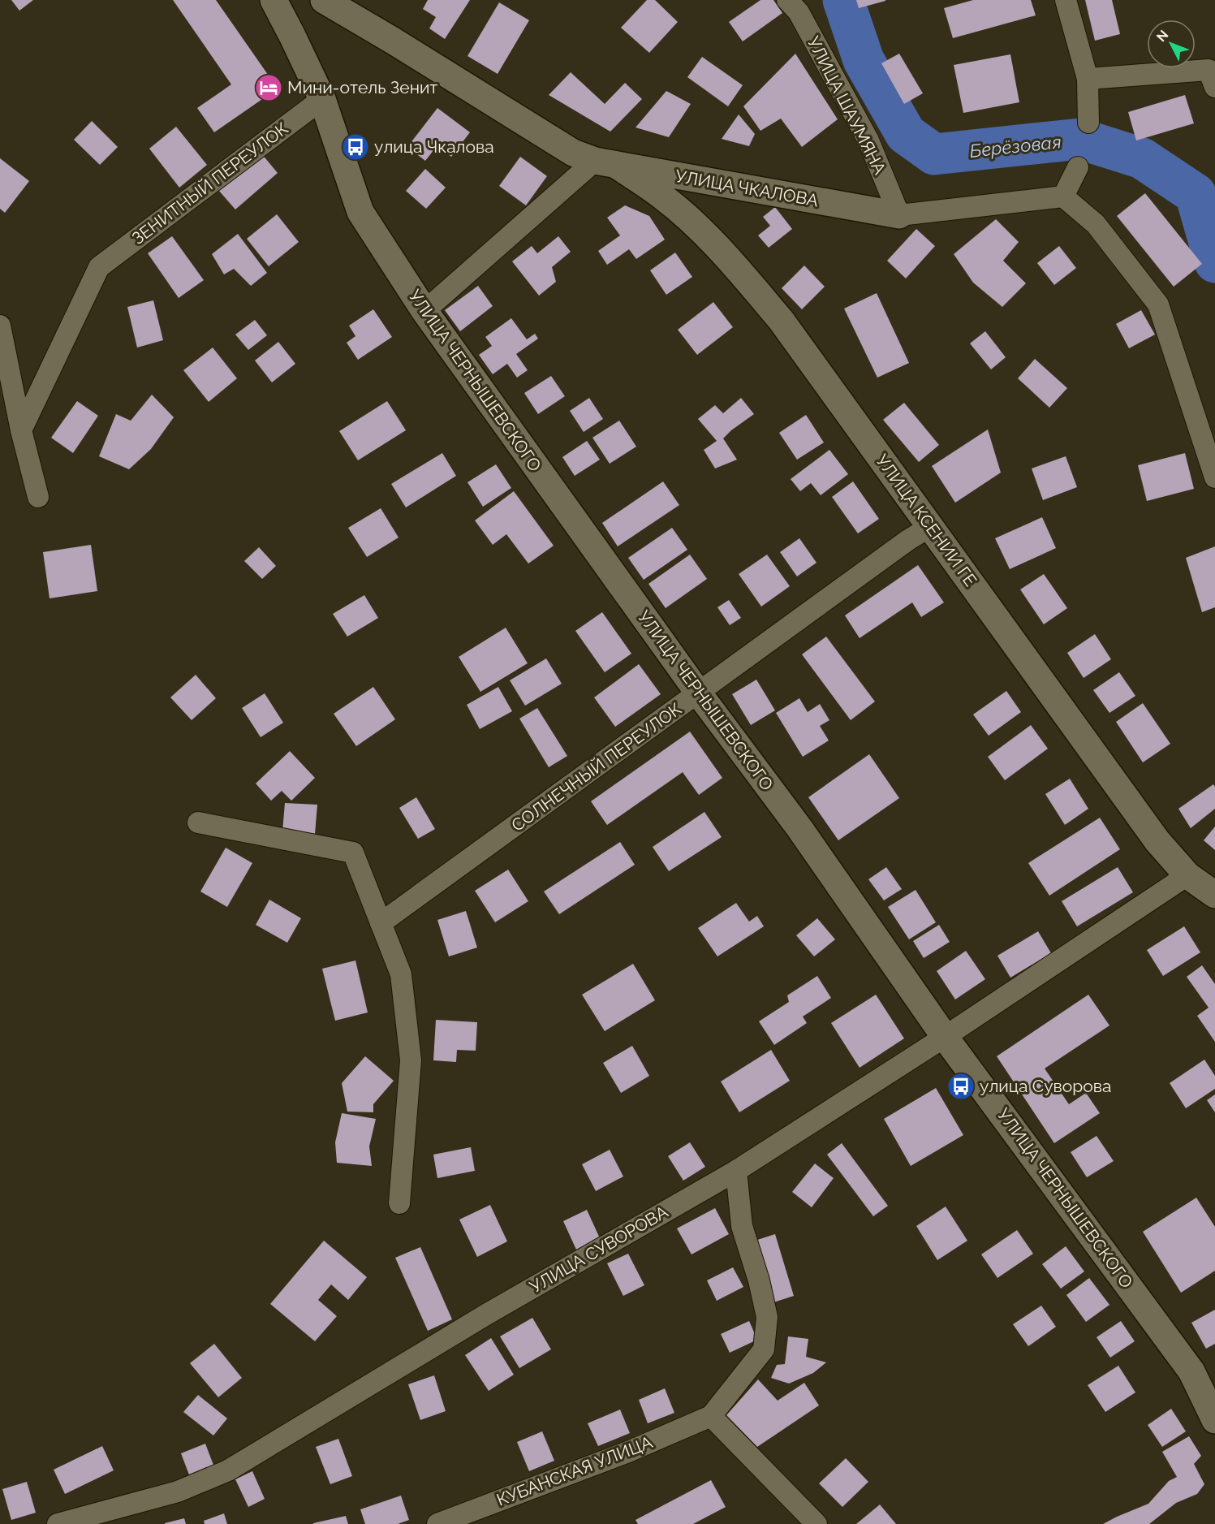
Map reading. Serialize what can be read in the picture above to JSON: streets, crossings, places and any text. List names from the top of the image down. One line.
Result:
{"streets":{"street":["УЛИЦА ШАУМЯНА","ЗЕНИТНЫЙ ПЕРЕУЛОК","УЛИЦА ЧКАЛОВА","УЛИЦА ЧЕРНЫШЕВСКОГО","УЛИЦА КСЕНИИ ГЕ","СОЛНЕЧНЫЙ ПЕРЕУЛОК","УЛИЦА СУВОРОВА","КУБАНСКАЯ УЛИЦА"]},"crossings":[["УЛИЦА ШАУМЯНА","УЛИЦА ЧКАЛОВА"],["ЗЕНИТНЫЙ ПЕРЕУЛОК","УЛИЦА ЧЕРНЫШЕВСКОГО"],["УЛИЦА ЧКАЛОВА","УЛИЦА КСЕНИИ ГЕ"],["УЛИЦА ЧЕРНЫШЕВСКОГО","СОЛНЕЧНЫЙ ПЕРЕУЛОК"],["УЛИЦА ЧЕРНЫШЕВСКОГО","УЛИЦА СУВОРОВА"],["УЛИЦА КСЕНИИ ГЕ","СОЛНЕЧНЫЙ ПЕРЕУЛОК"],["УЛИЦА КСЕНИИ ГЕ","УЛИЦА СУВОРОВА"],["УЛИЦА СУВОРОВА","КУБАНСКАЯ УЛИЦА"]],"water":["Берёзовая"],"places":{"hotel":["Мини-отель Зенит"],"bus stop":["улица Чкалова","улица Суворова"]},"north":"top left"}
